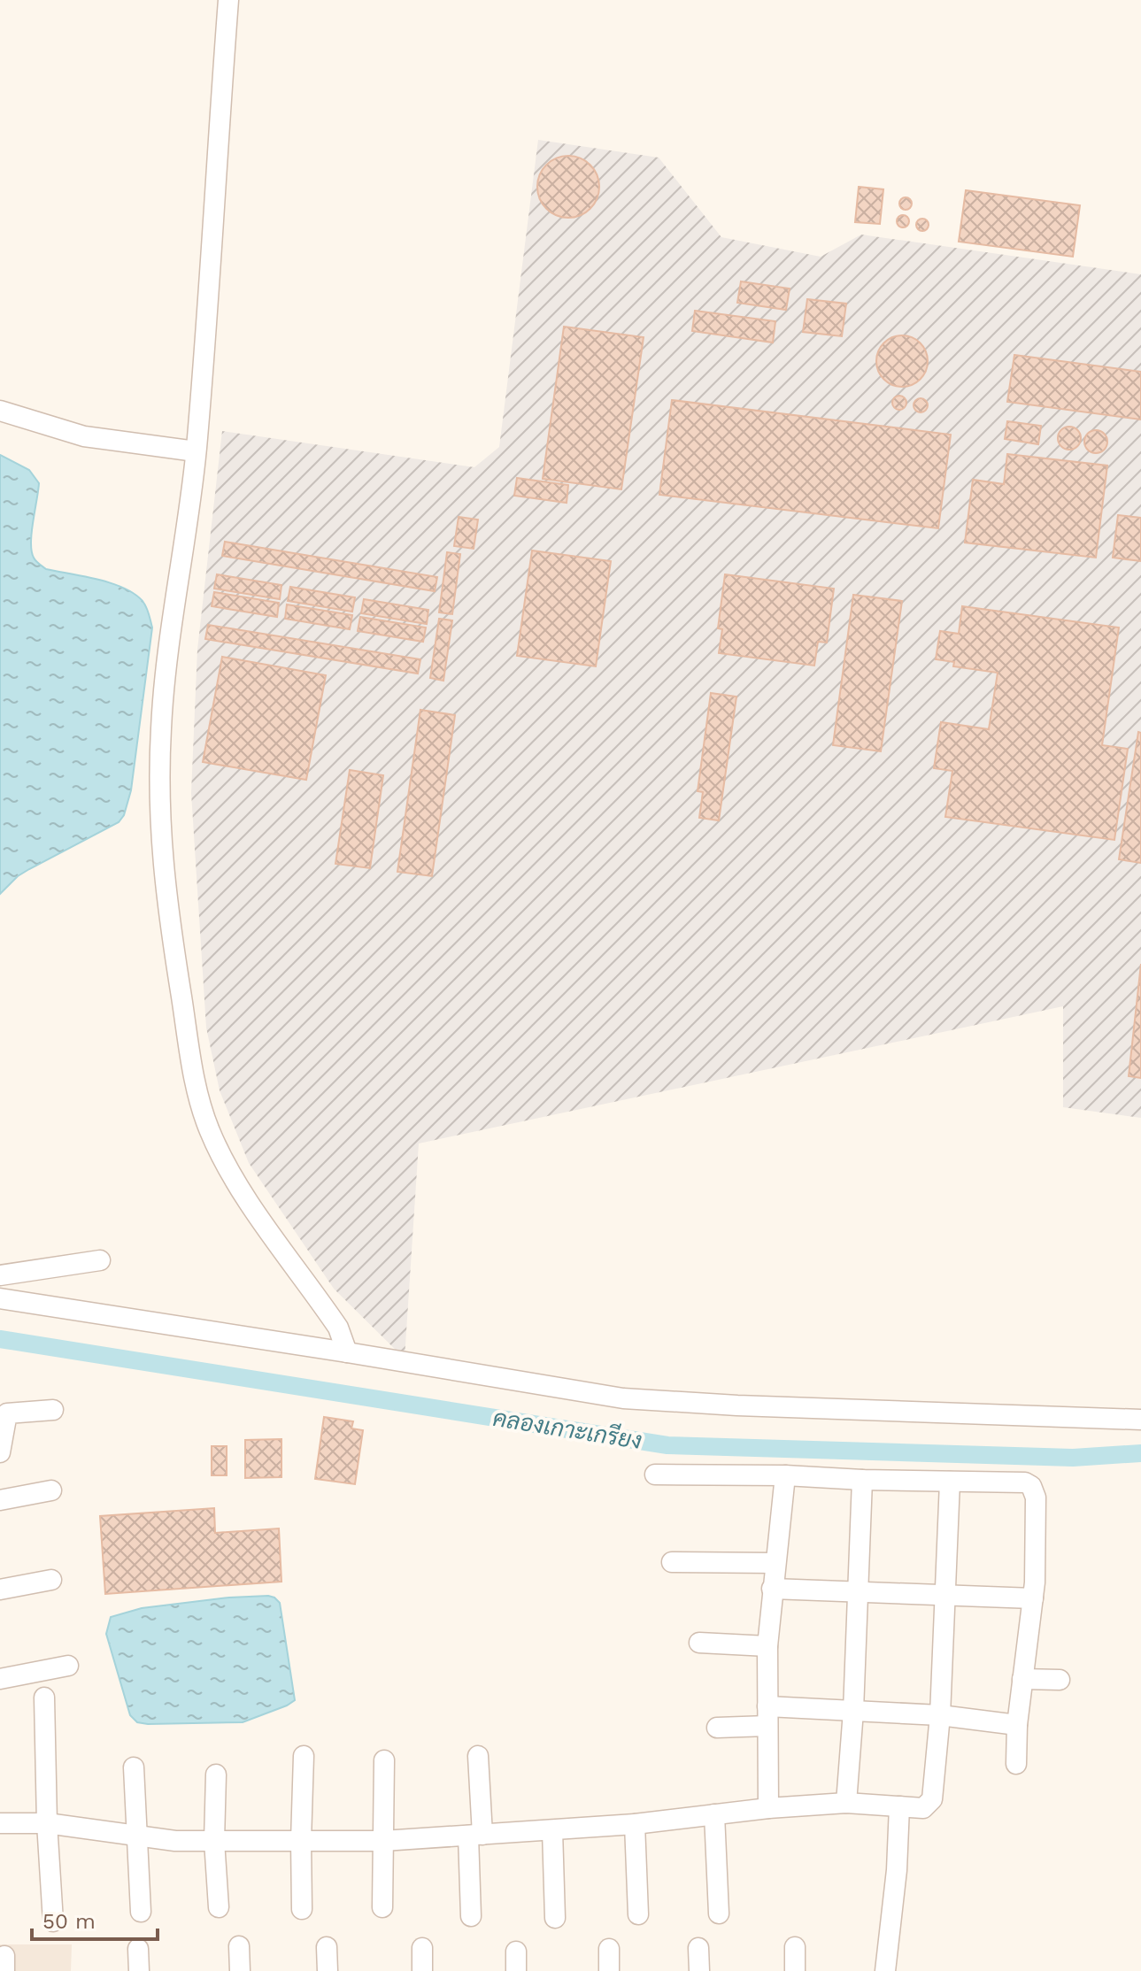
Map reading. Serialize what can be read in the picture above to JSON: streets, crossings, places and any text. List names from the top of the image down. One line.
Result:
{"water":["คลองเกาะเกรียง"],"scale_bar":"50 m"}
